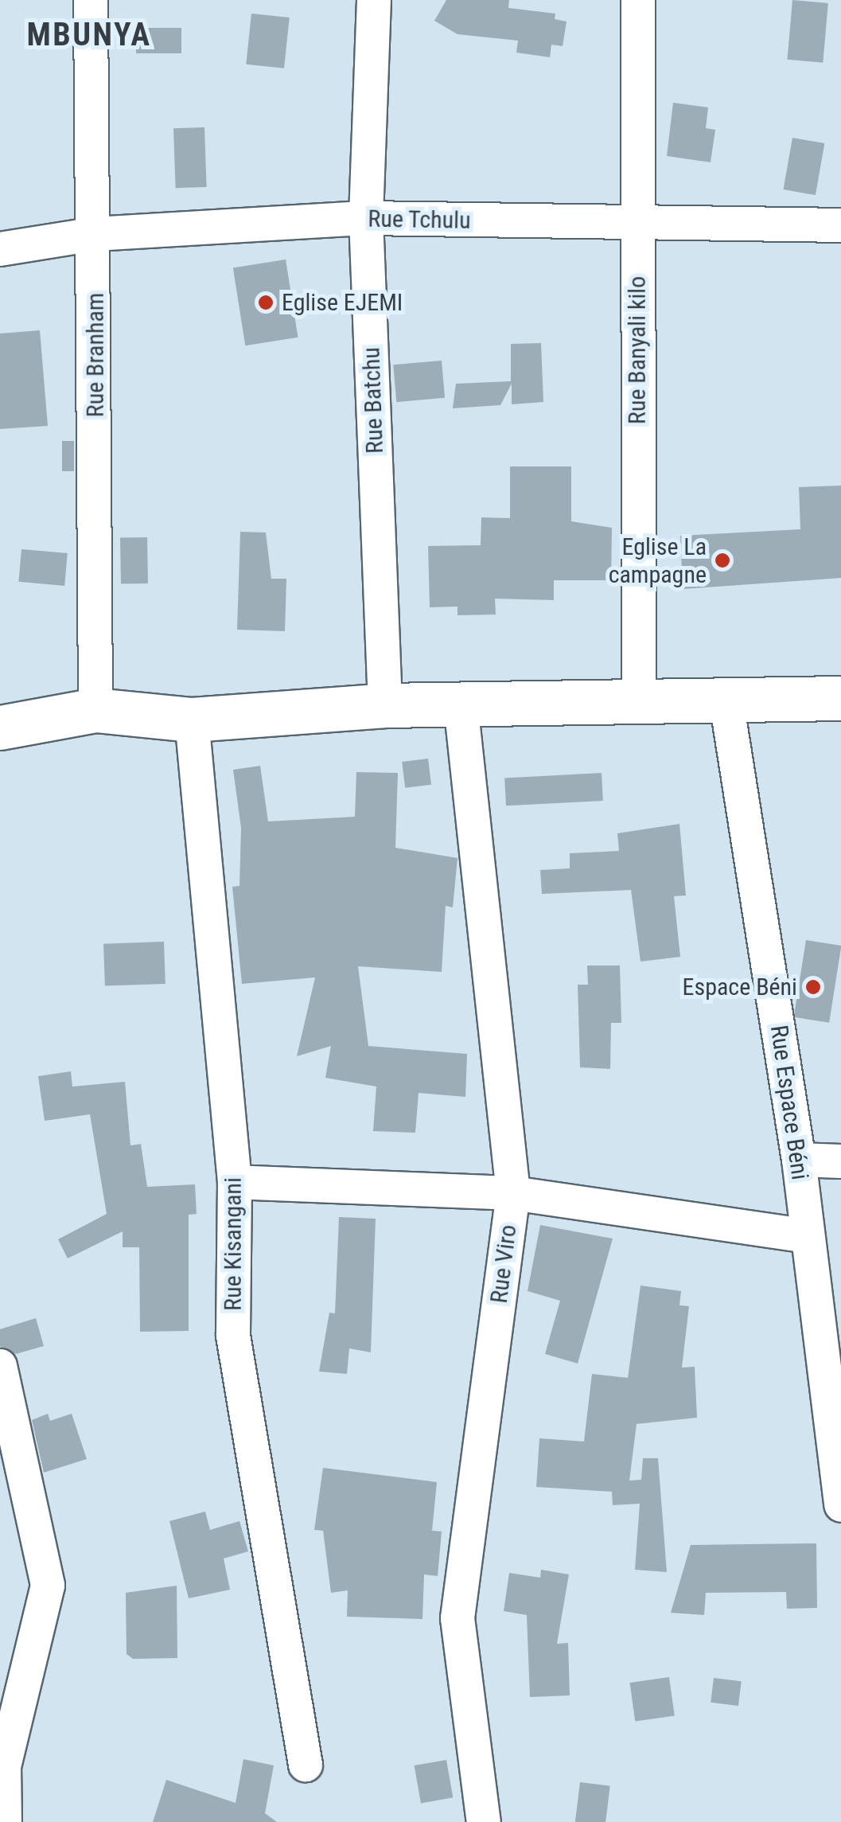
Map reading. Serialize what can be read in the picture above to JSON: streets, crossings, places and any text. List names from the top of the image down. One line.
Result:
{"streets":{"street":["Rue Tchulu","Rue Banyali kilo","Rue Branham","Rue Batchu","Rue Espace Béni","Rue Kisangani","Rue Viro"]},"crossings":[["Rue Tchulu","Rue Banyali kilo"],["Rue Tchulu","Rue Branham"],["Rue Tchulu","Rue Batchu"]],"districts":["MBUNYA"],"places":["Eglise EJEMI","Eglise La campagne","Espace Béni"]}
